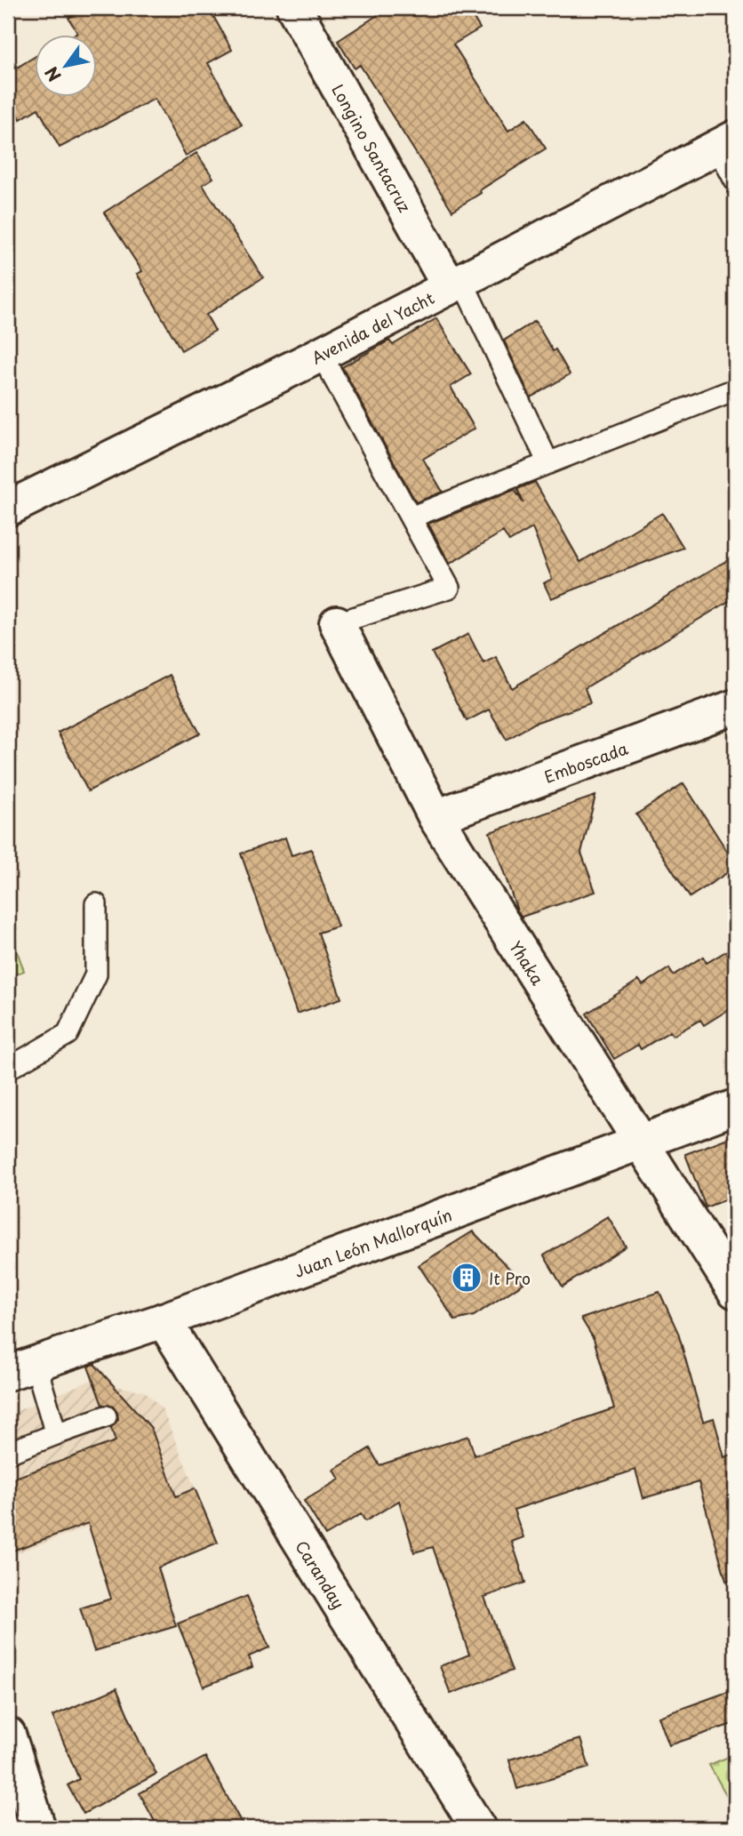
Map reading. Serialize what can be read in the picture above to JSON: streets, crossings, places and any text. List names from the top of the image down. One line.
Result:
{"streets":{"street":["Longino Santacruz","Avenida del Yacht","Emboscada","Yhaka","Juan León Mallorquín","Caranday"]},"crossings":[["Longino Santacruz","Avenida del Yacht"],["Emboscada","Yhaka"],["Yhaka","Juan León Mallorquín"],["Juan León Mallorquín","Caranday"]],"places":{"building":["It Pro"]},"north":"bottom left"}
